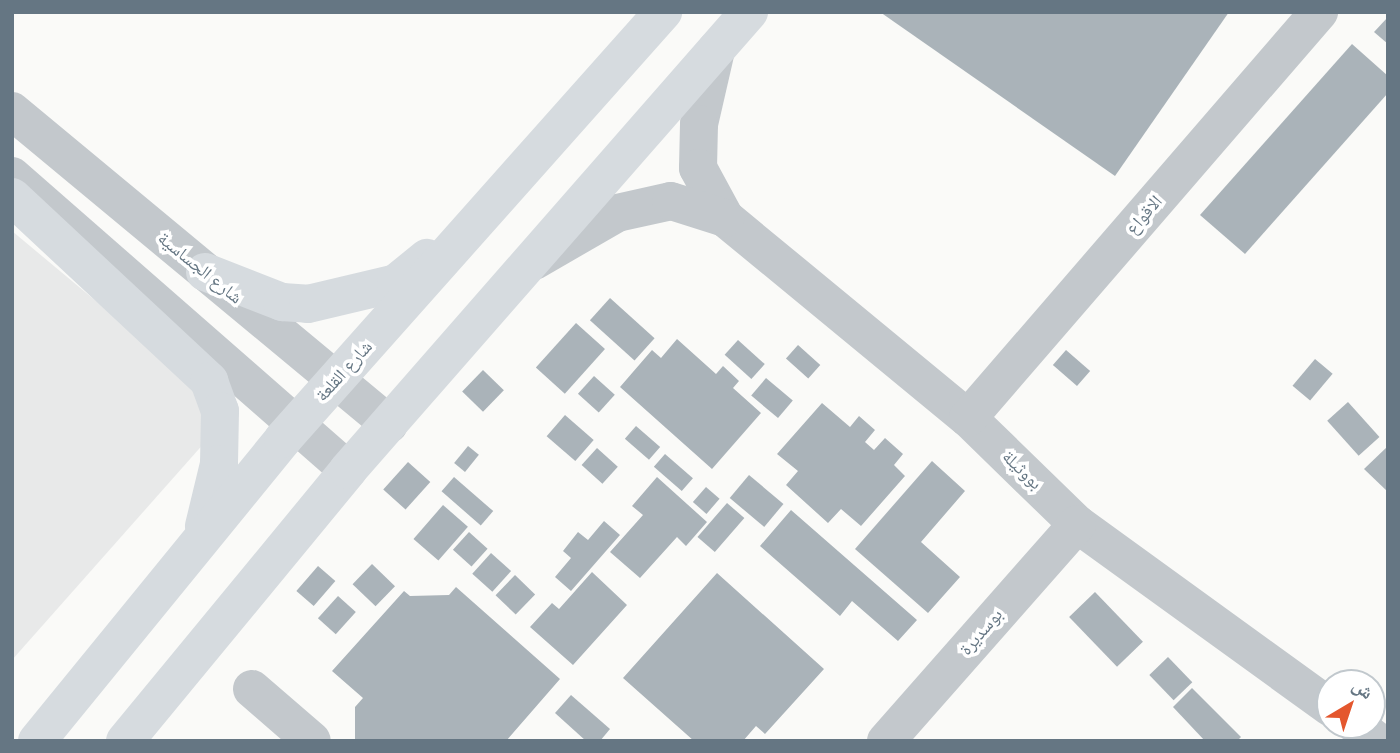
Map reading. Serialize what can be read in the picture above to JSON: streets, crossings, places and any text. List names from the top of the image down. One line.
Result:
{"streets":{"main road":["شارع القلعة"],"street":["الاقواع","شارع الجساسية","بووثيلة","بوسديرة"]},"crossings":[["الاقواع","بووثيلة"],["شارع الجساسية","شارع القلعة"],["بووثيلة","بوسديرة"]],"north":"top right"}
